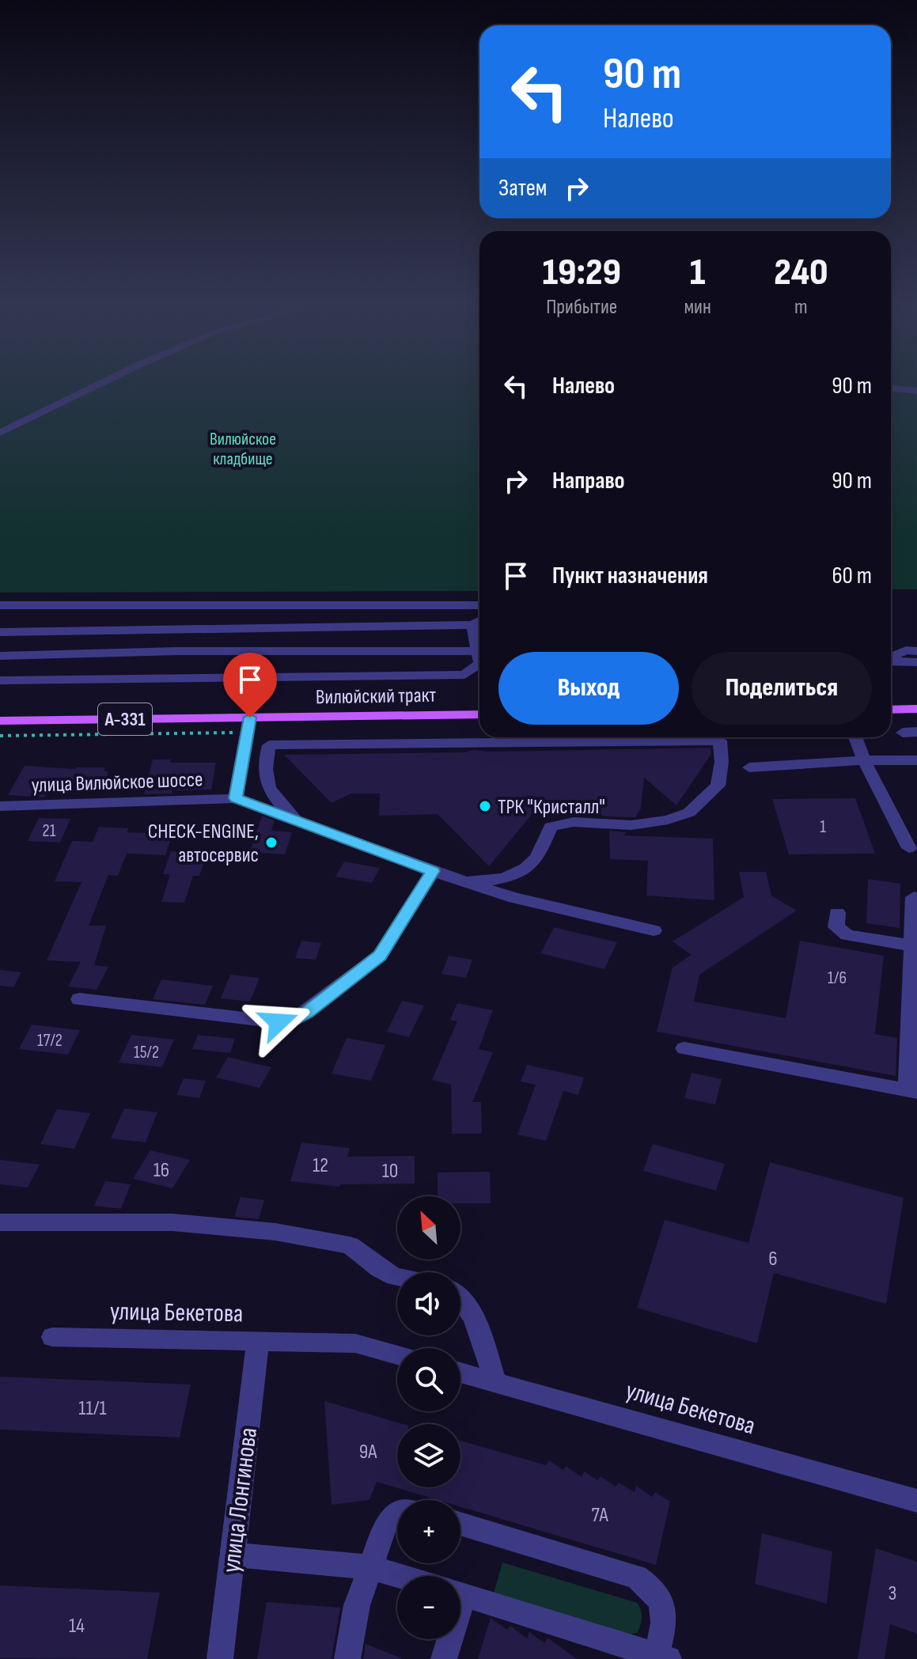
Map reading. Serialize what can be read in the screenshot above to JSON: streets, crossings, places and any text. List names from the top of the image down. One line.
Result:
{"streets":{"main road":["Вилюйский тракт","А-331"],"street":["улица Вилюйское шоссе","улица Бекетова","улица Лонгинова"]},"crossings":[["улица Бекетова","улица Лонгинова"]],"parks":["Вилюйское кладбище"],"places":["ТРК \"Кристалл\"","CHECK-ENGINE, автосервис"],"house_numbers":["1","21","1/6","17/2","15/2","12","16","10","6","11/1","9А","7А","3","14"],"north":"top left","page":{"turn":["90 m","Налево"],"then":"Затем","eta":["19:29","Прибытие","1","мин","240","m"],"list":[{"name":"Налево","value":"90 m"},{"name":"Направо","value":"90 m"},{"name":"Пункт назначения","value":"60 m"}],"buttons":["Выход","Поделиться"],"map_buttons":["+","−"]}}
